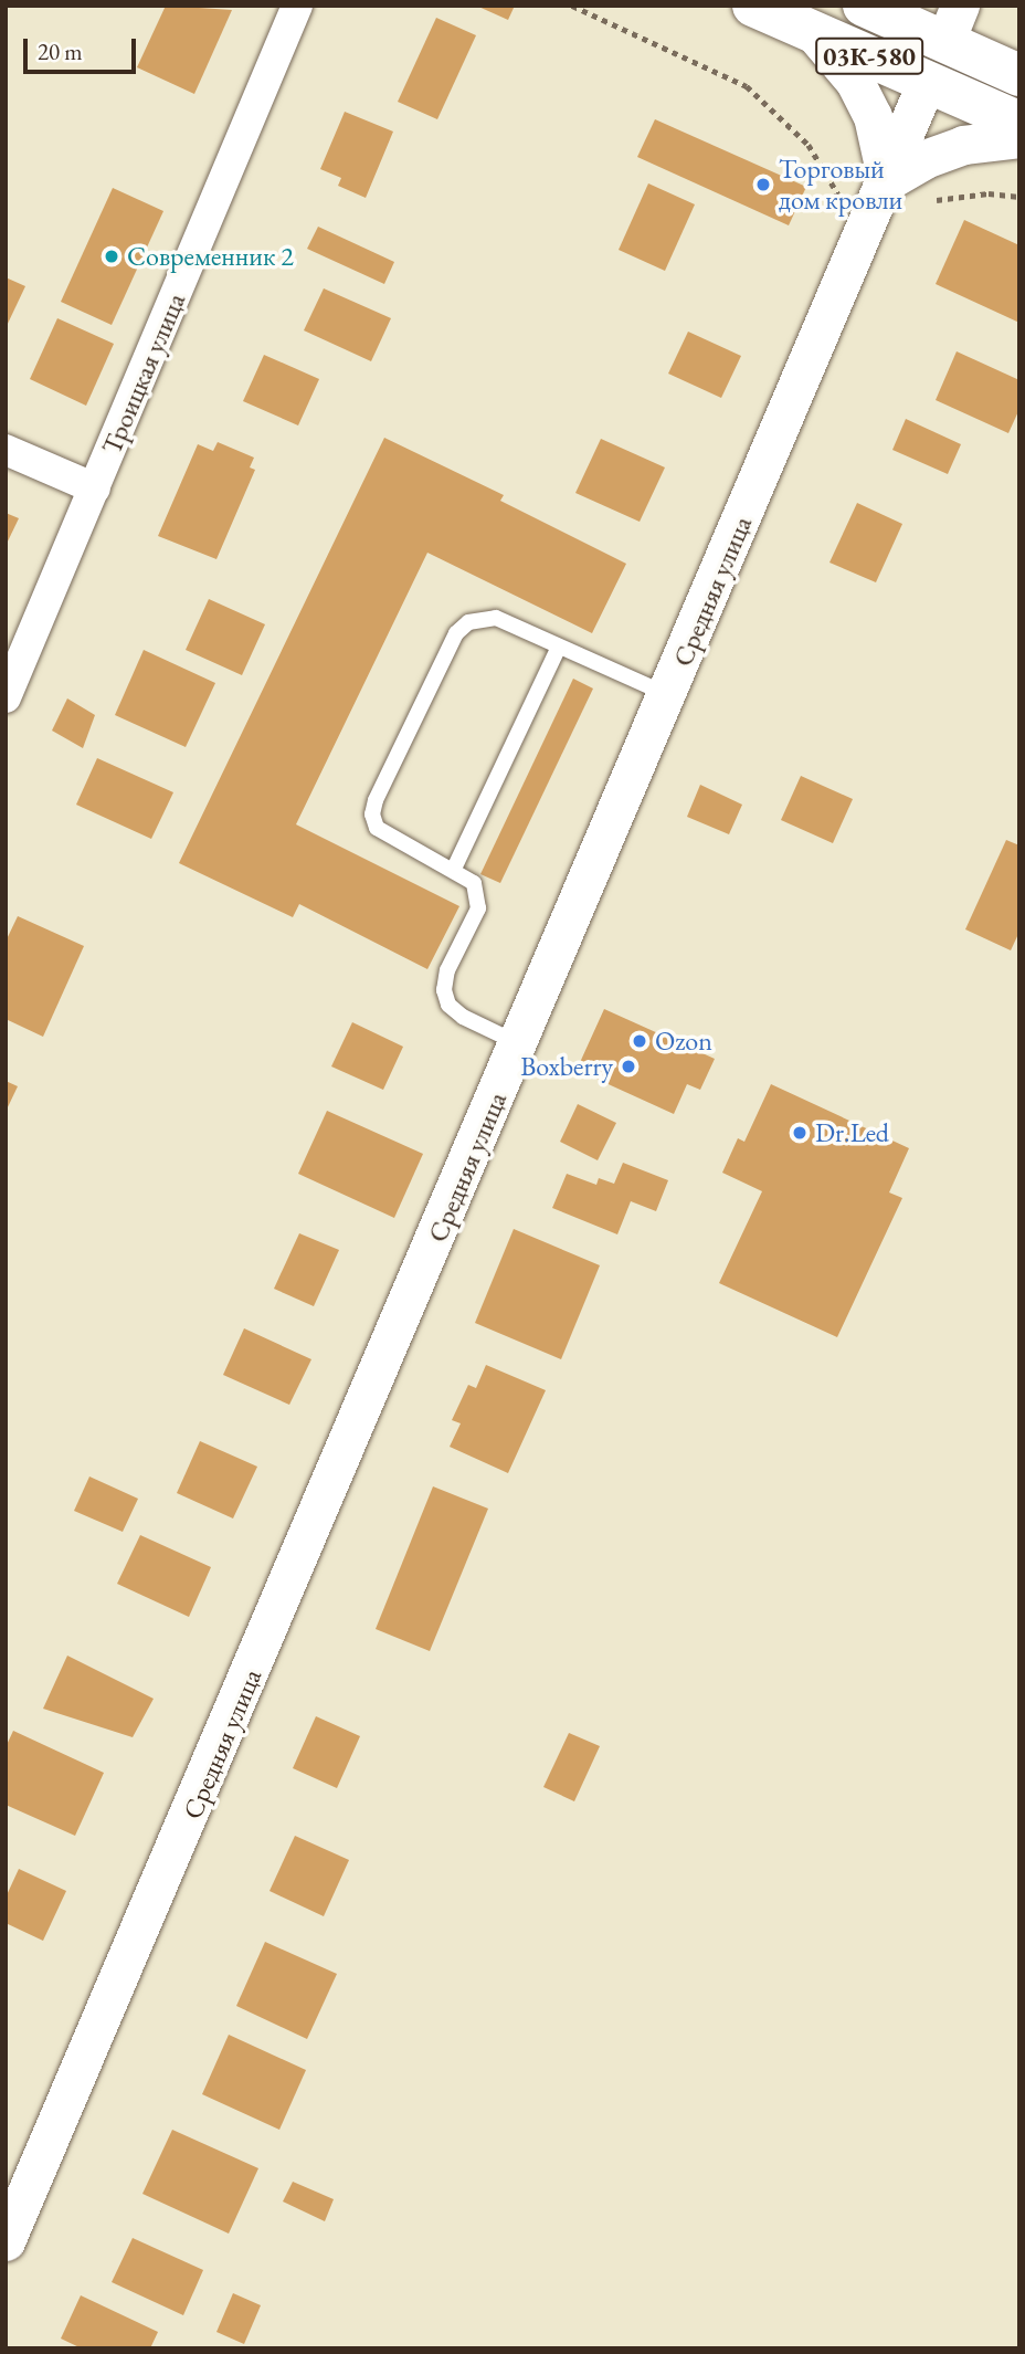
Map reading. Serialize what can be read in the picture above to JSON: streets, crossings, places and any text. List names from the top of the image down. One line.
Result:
{"streets":{"highway":["03К-580","Средняя улица"],"street":["Троицкая улица"]},"crossings":[["03К-580","Средняя улица"]],"places":["Торговый дом кровли","Современник 2","Ozon","Boxberry","Dr.Led"],"scale_bar":"20 m"}
